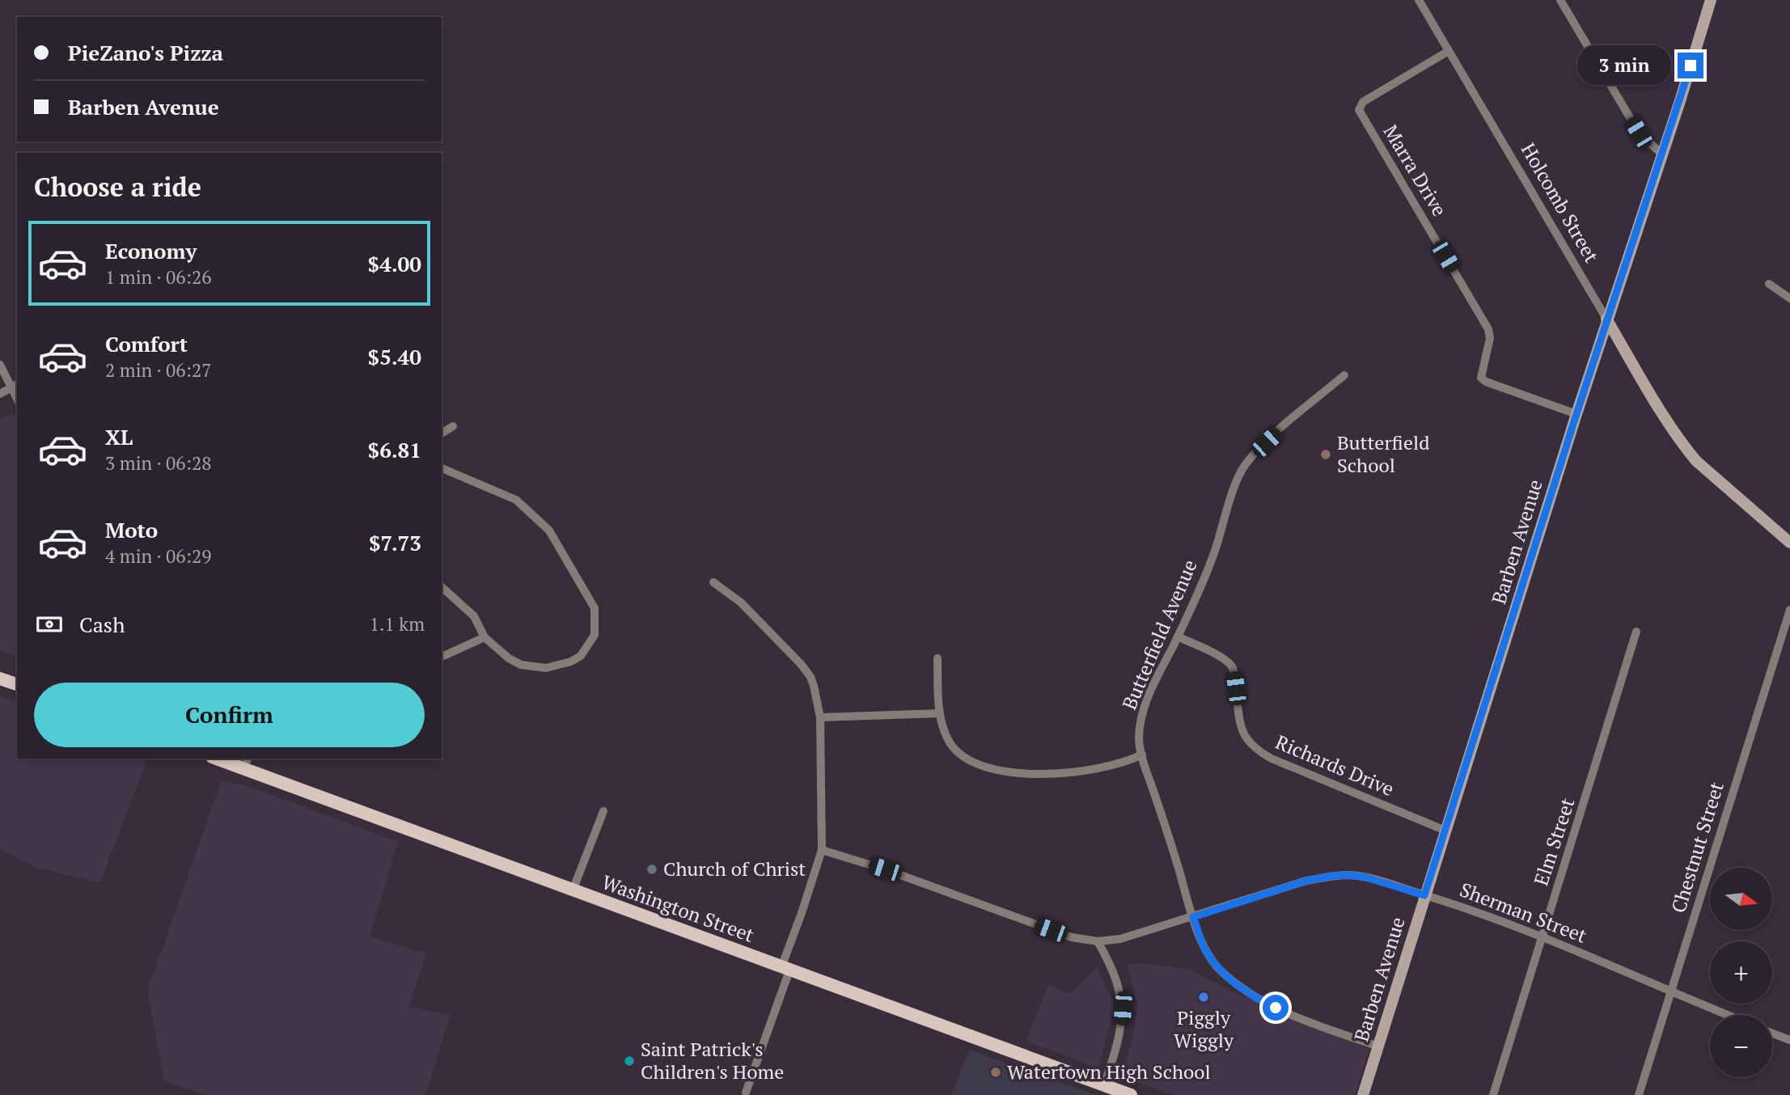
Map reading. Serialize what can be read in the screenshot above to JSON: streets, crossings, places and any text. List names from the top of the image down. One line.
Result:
{"streets":{"main road":["Washington Street"],"street":["Marra Drive","Holcomb Street","Barben Avenue","Butterfield Avenue","Richards Drive","Elm Street","Chestnut Street","Sherman Street"]},"crossings":[["Marra Drive","Holcomb Street"],["Marra Drive","Barben Avenue"],["Holcomb Street","Barben Avenue"],["Barben Avenue","Butterfield Avenue"],["Barben Avenue","Richards Drive"],["Barben Avenue","Sherman Street"],["Butterfield Avenue","Richards Drive"],["Butterfield Avenue","Sherman Street"],["Elm Street","Sherman Street"],["Chestnut Street","Sherman Street"]],"places":["Butterfield School","Church of Christ","Piggly Wiggly","Saint Patrick's Children's Home","Watertown High School"],"north":"right","page":{"banner":["PieZano's Pizza","Barben Avenue"],"bubble":"3 min","heading":"Choose a ride","list":[{"name":"Economy","note":"1 min · 06:26","value":"$4.00"},{"name":"Comfort","note":"2 min · 06:27","value":"$5.40"},{"name":"XL","note":"3 min · 06:28","value":"$6.81"},{"name":"Moto","note":"4 min · 06:29","value":"$7.73"}],"pay":["Cash","1.1 km"],"buttons":"Confirm","map_buttons":["+","−"]}}
